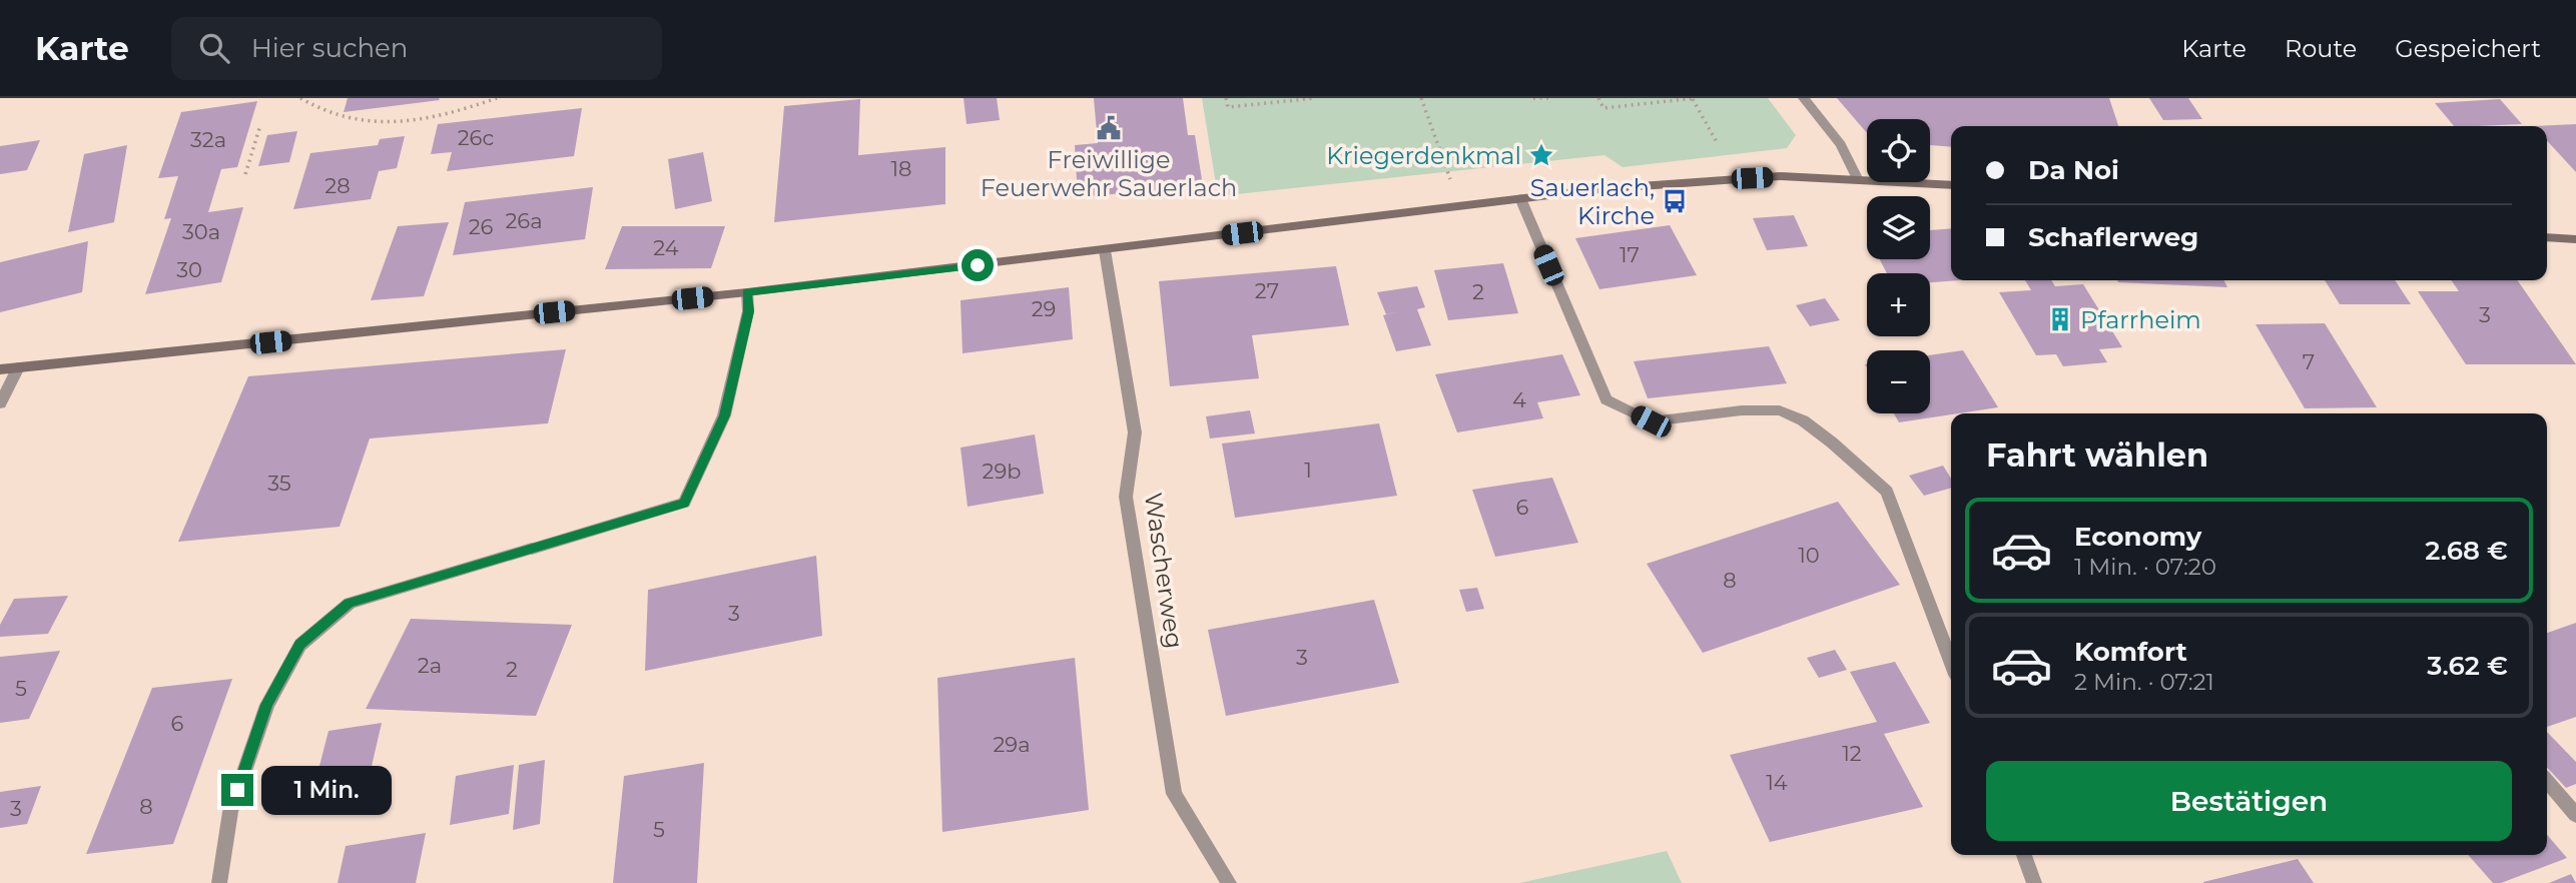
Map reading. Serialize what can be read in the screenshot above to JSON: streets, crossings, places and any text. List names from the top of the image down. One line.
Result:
{"streets":{"street":["Wascherweg"]},"places":{"public building":["Freiwillige Feuerwehr Sauerlach"],"place":["Kriegerdenkmal"],"bus stop":["Sauerlach, Kirche"],"building":["Pfarrheim"]},"house_numbers":["26c","32a","18","28","26a","26","30a","24","17","30","27","2","29","3","7","4","1","29b","35","6","10","8","3","3","2a","2","5","6","29a","12","14","8","3","5"],"page":{"header":"Karte","search":"Hier suchen","nav":["Karte","Route","Gespeichert"],"map_buttons":["+","−"],"banner":["Da Noi","Schaflerweg"],"heading":"Fahrt wählen","list":[{"name":"Economy","note":"1 Min. · 07:20","value":"2.68 €"},{"name":"Komfort","note":"2 Min. · 07:21","value":"3.62 €"}],"buttons":"Bestätigen","bubble":"1 Min."}}
